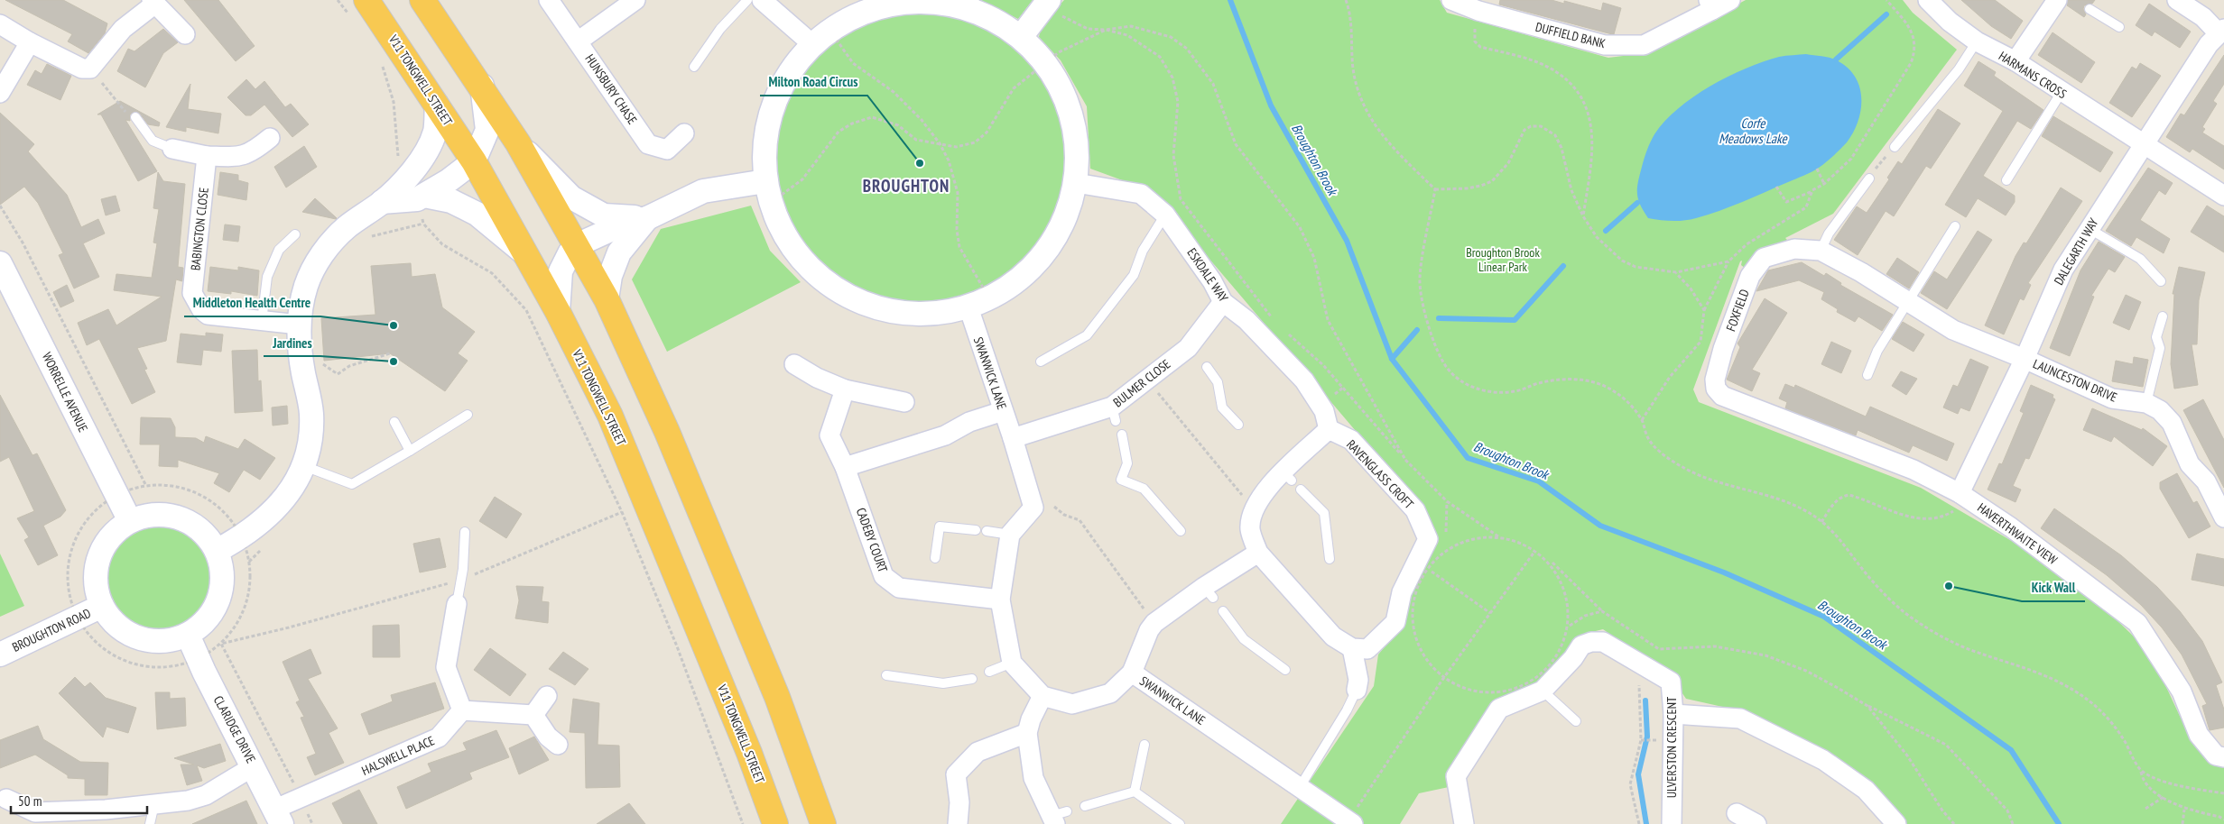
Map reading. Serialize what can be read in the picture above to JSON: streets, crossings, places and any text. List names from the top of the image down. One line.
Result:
{"streets":{"highway":["V11 TONGWELL STREET"],"street":["DUFFIELD BANK","HARMANS CROSS","HUNSBURY CHASE","BABINGTON CLOSE","DALEGARTH WAY","ESKDALE WAY","FOXFIELD","SWANWICK LANE","LAUNCESTON DRIVE","BULMER CLOSE","WORRELLE AVENUE","RAVENGLASS CROFT","HAVERTHWAITE VIEW","CADEBY COURT","BROUGHTON ROAD","CLARIDGE DRIVE","ULVERSTON CRESCENT","HALSWELL PLACE"]},"crossings":[["HARMANS CROSS","DALEGARTH WAY"],["DALEGARTH WAY","FOXFIELD"],["DALEGARTH WAY","LAUNCESTON DRIVE"],["DALEGARTH WAY","HAVERTHWAITE VIEW"],["ESKDALE WAY","BULMER CLOSE"],["ESKDALE WAY","RAVENGLASS CROFT"],["FOXFIELD","LAUNCESTON DRIVE"],["FOXFIELD","HAVERTHWAITE VIEW"],["SWANWICK LANE","BULMER CLOSE"],["WORRELLE AVENUE","BROUGHTON ROAD"],["WORRELLE AVENUE","CLARIDGE DRIVE"],["BROUGHTON ROAD","CLARIDGE DRIVE"],["CLARIDGE DRIVE","HALSWELL PLACE"]],"districts":["BROUGHTON"],"water":["Corfe Meadows Lake","Broughton Brook"],"parks":["Broughton Brook Linear Park"],"places":["Milton Road Circus","Middleton Health Centre","Jardines","Kick Wall"],"scale_bar":"50 m"}
